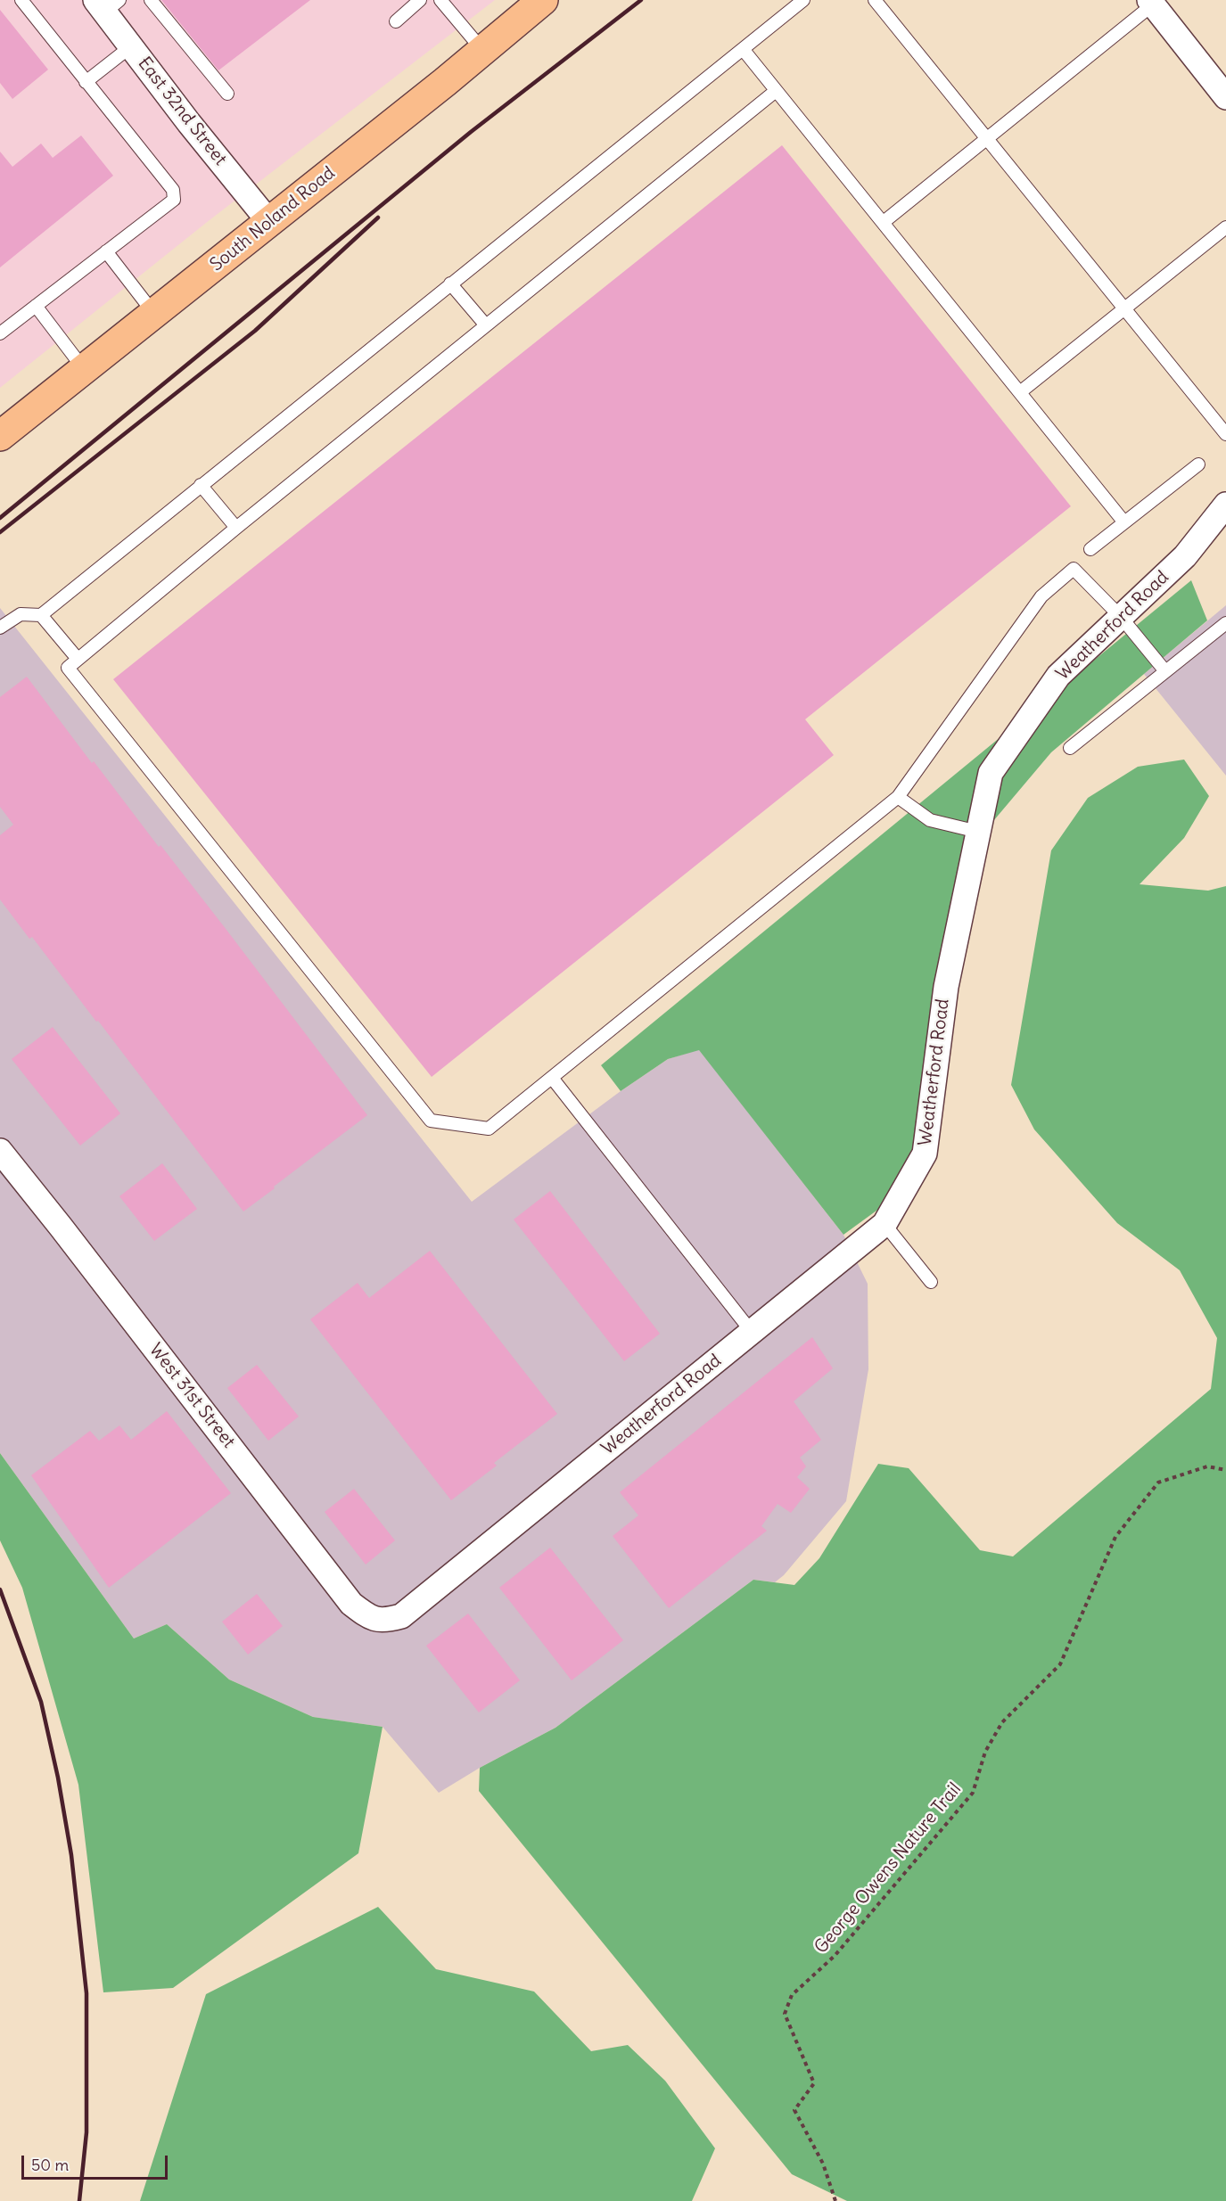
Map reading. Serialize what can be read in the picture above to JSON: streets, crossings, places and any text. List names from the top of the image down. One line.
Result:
{"streets":{"main road":["South Noland Road"],"street":["East 32nd Street","Weatherford Road","West 31st Street"],"path":["George Owens Nature Trail"]},"crossings":[["East 32nd Street","South Noland Road"],["Weatherford Road","West 31st Street"]],"scale_bar":"50 m"}
